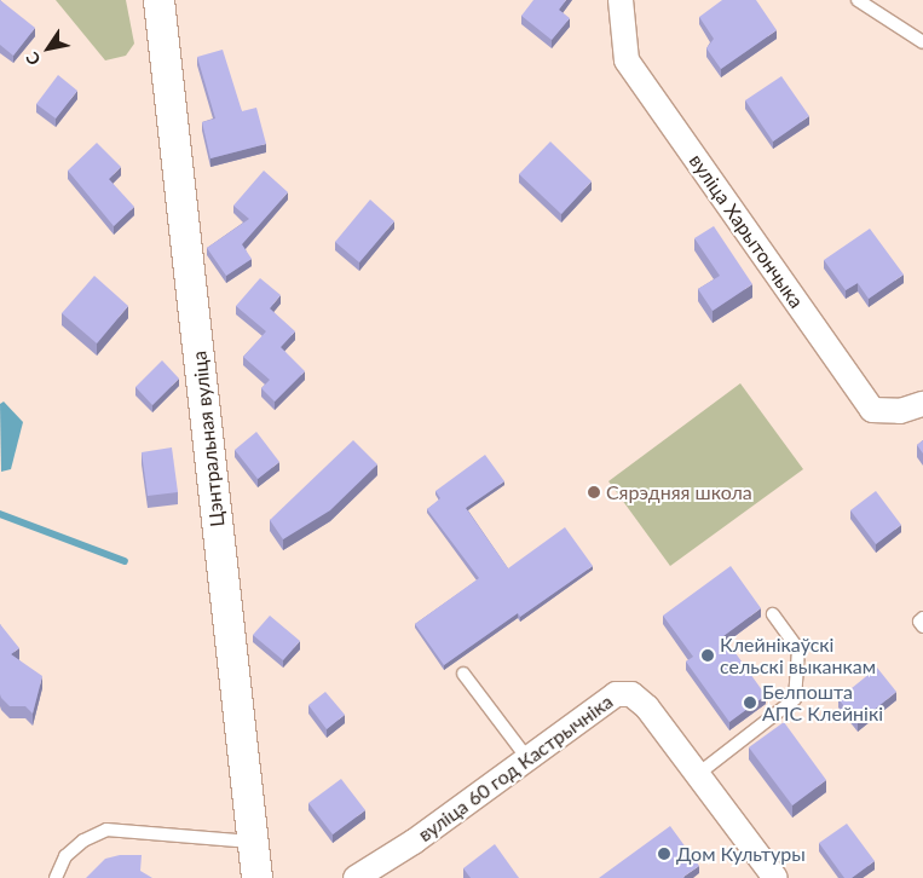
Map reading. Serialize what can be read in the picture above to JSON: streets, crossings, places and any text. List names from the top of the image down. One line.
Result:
{"streets":{"street":["вуліца Харытончыка","Цэнтральная вуліца","вуліца 60 год Кастрычніка"]},"places":["Сярэдняя школа","Клейнікаўскі сельскі выканкам","Белпошта АПС Клейнікі","Дом Культуры"],"north":"bottom left"}
